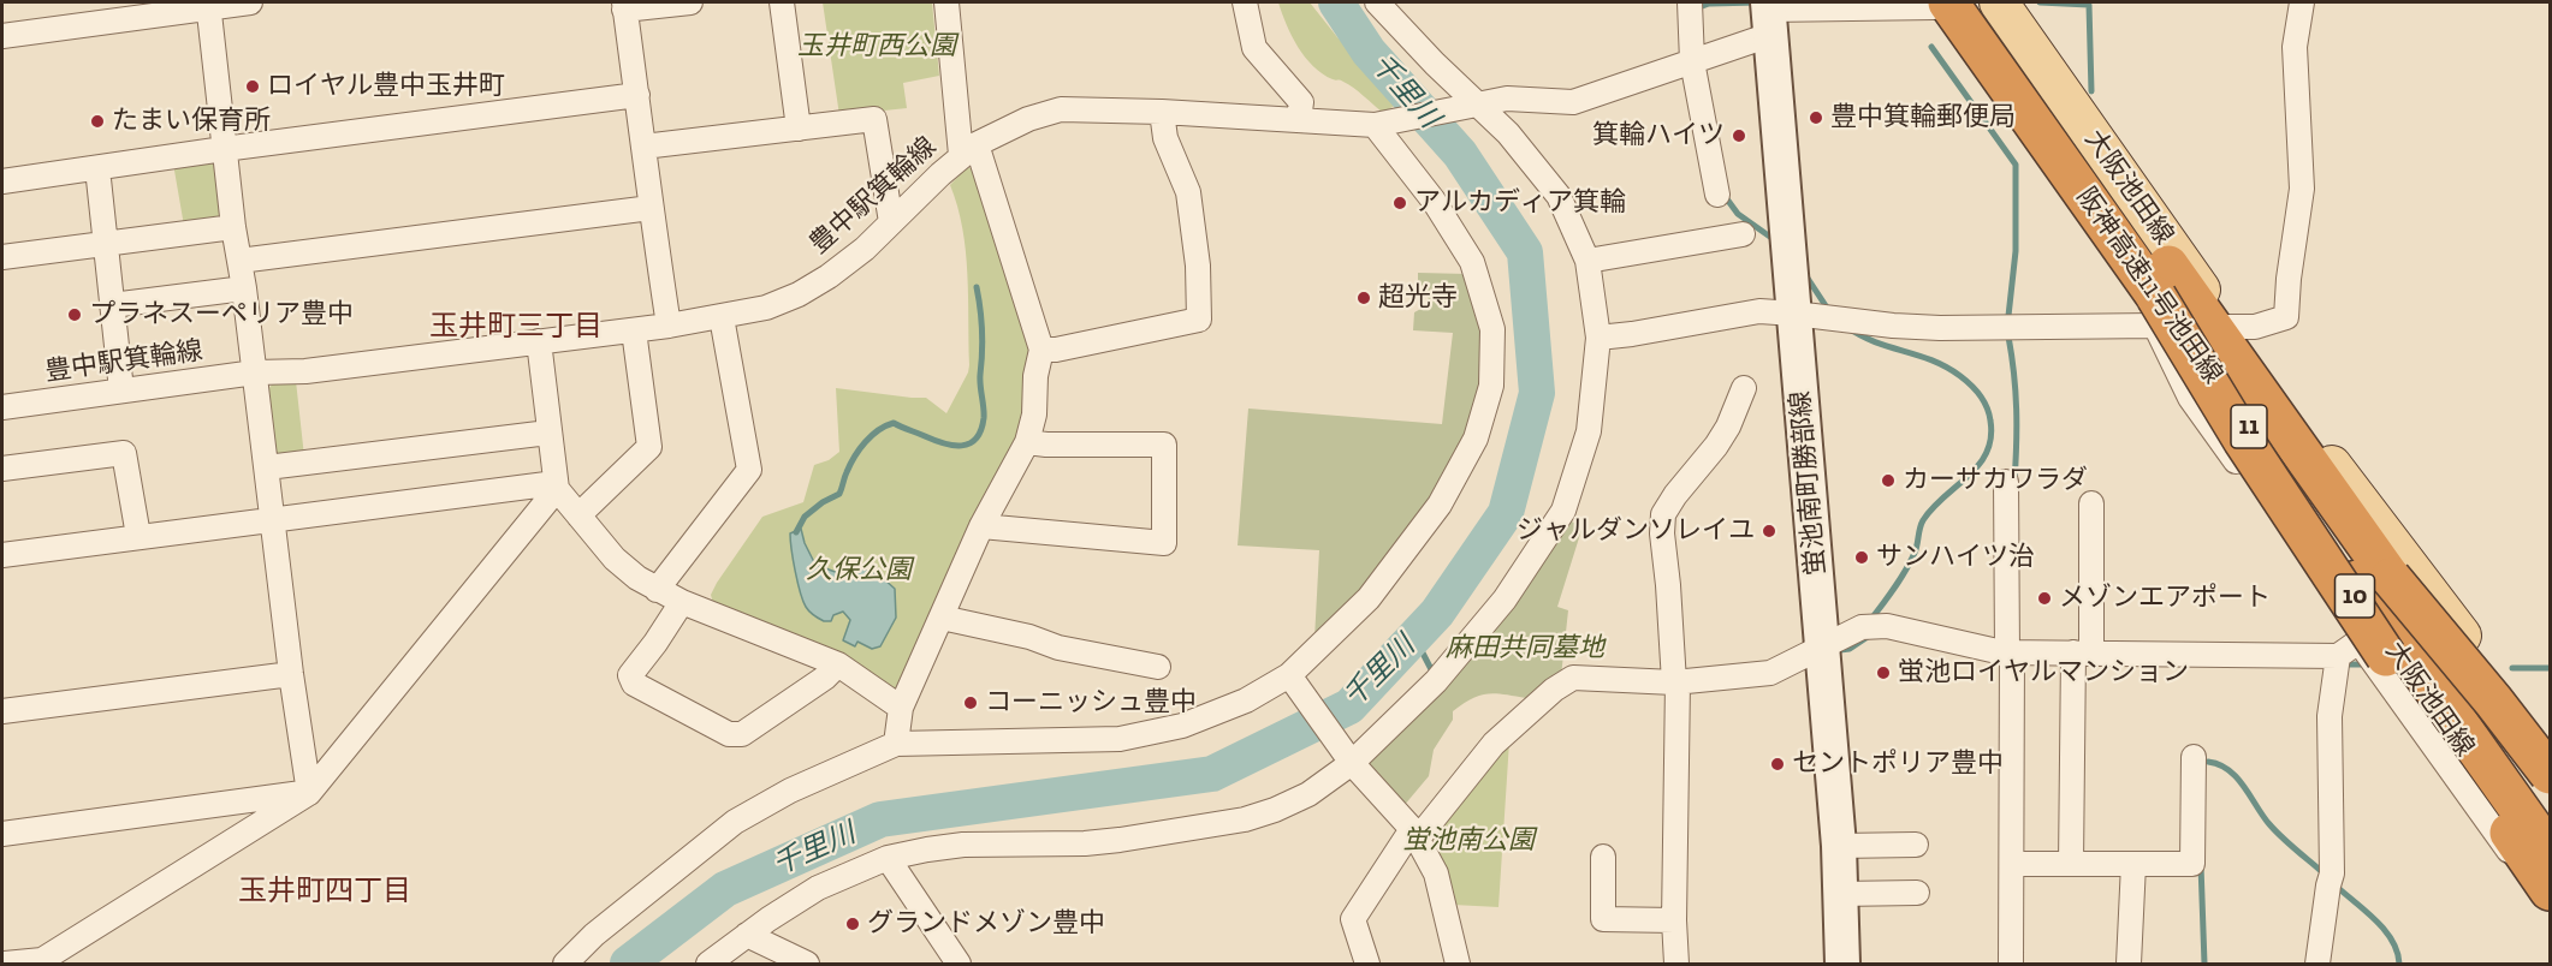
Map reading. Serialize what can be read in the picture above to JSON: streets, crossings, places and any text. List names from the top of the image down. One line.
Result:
{"streets":{"highway":["阪神高速11号池田線","11"],"main road":["大阪池田線","10"],"street":["豊中駅箕輪線","蛍池南町勝部線"]},"crossings":[["大阪池田線","阪神高速11号池田線"],["大阪池田線","11"],["豊中駅箕輪線","阪神高速11号池田線"],["豊中駅箕輪線","蛍池南町勝部線"],["阪神高速11号池田線","11"]],"districts":["玉井町三丁目","玉井町四丁目"],"water":["千里川"],"parks":["玉井町西公園","久保公園","麻田共同墓地","蛍池南公園"],"places":["ロイヤル豊中玉井町","豊中箕輪郵便局","たまい保育所","箕輪ハイツ","アルカディア箕輪","超光寺","プラネスーペリア豊中","カーサカワラダ","ジャルダンソレイユ","サンハイツ治","メゾンエアポート","蛍池ロイヤルマンション","コーニッシュ豊中","セントポリア豊中","グランドメゾン豊中"]}
